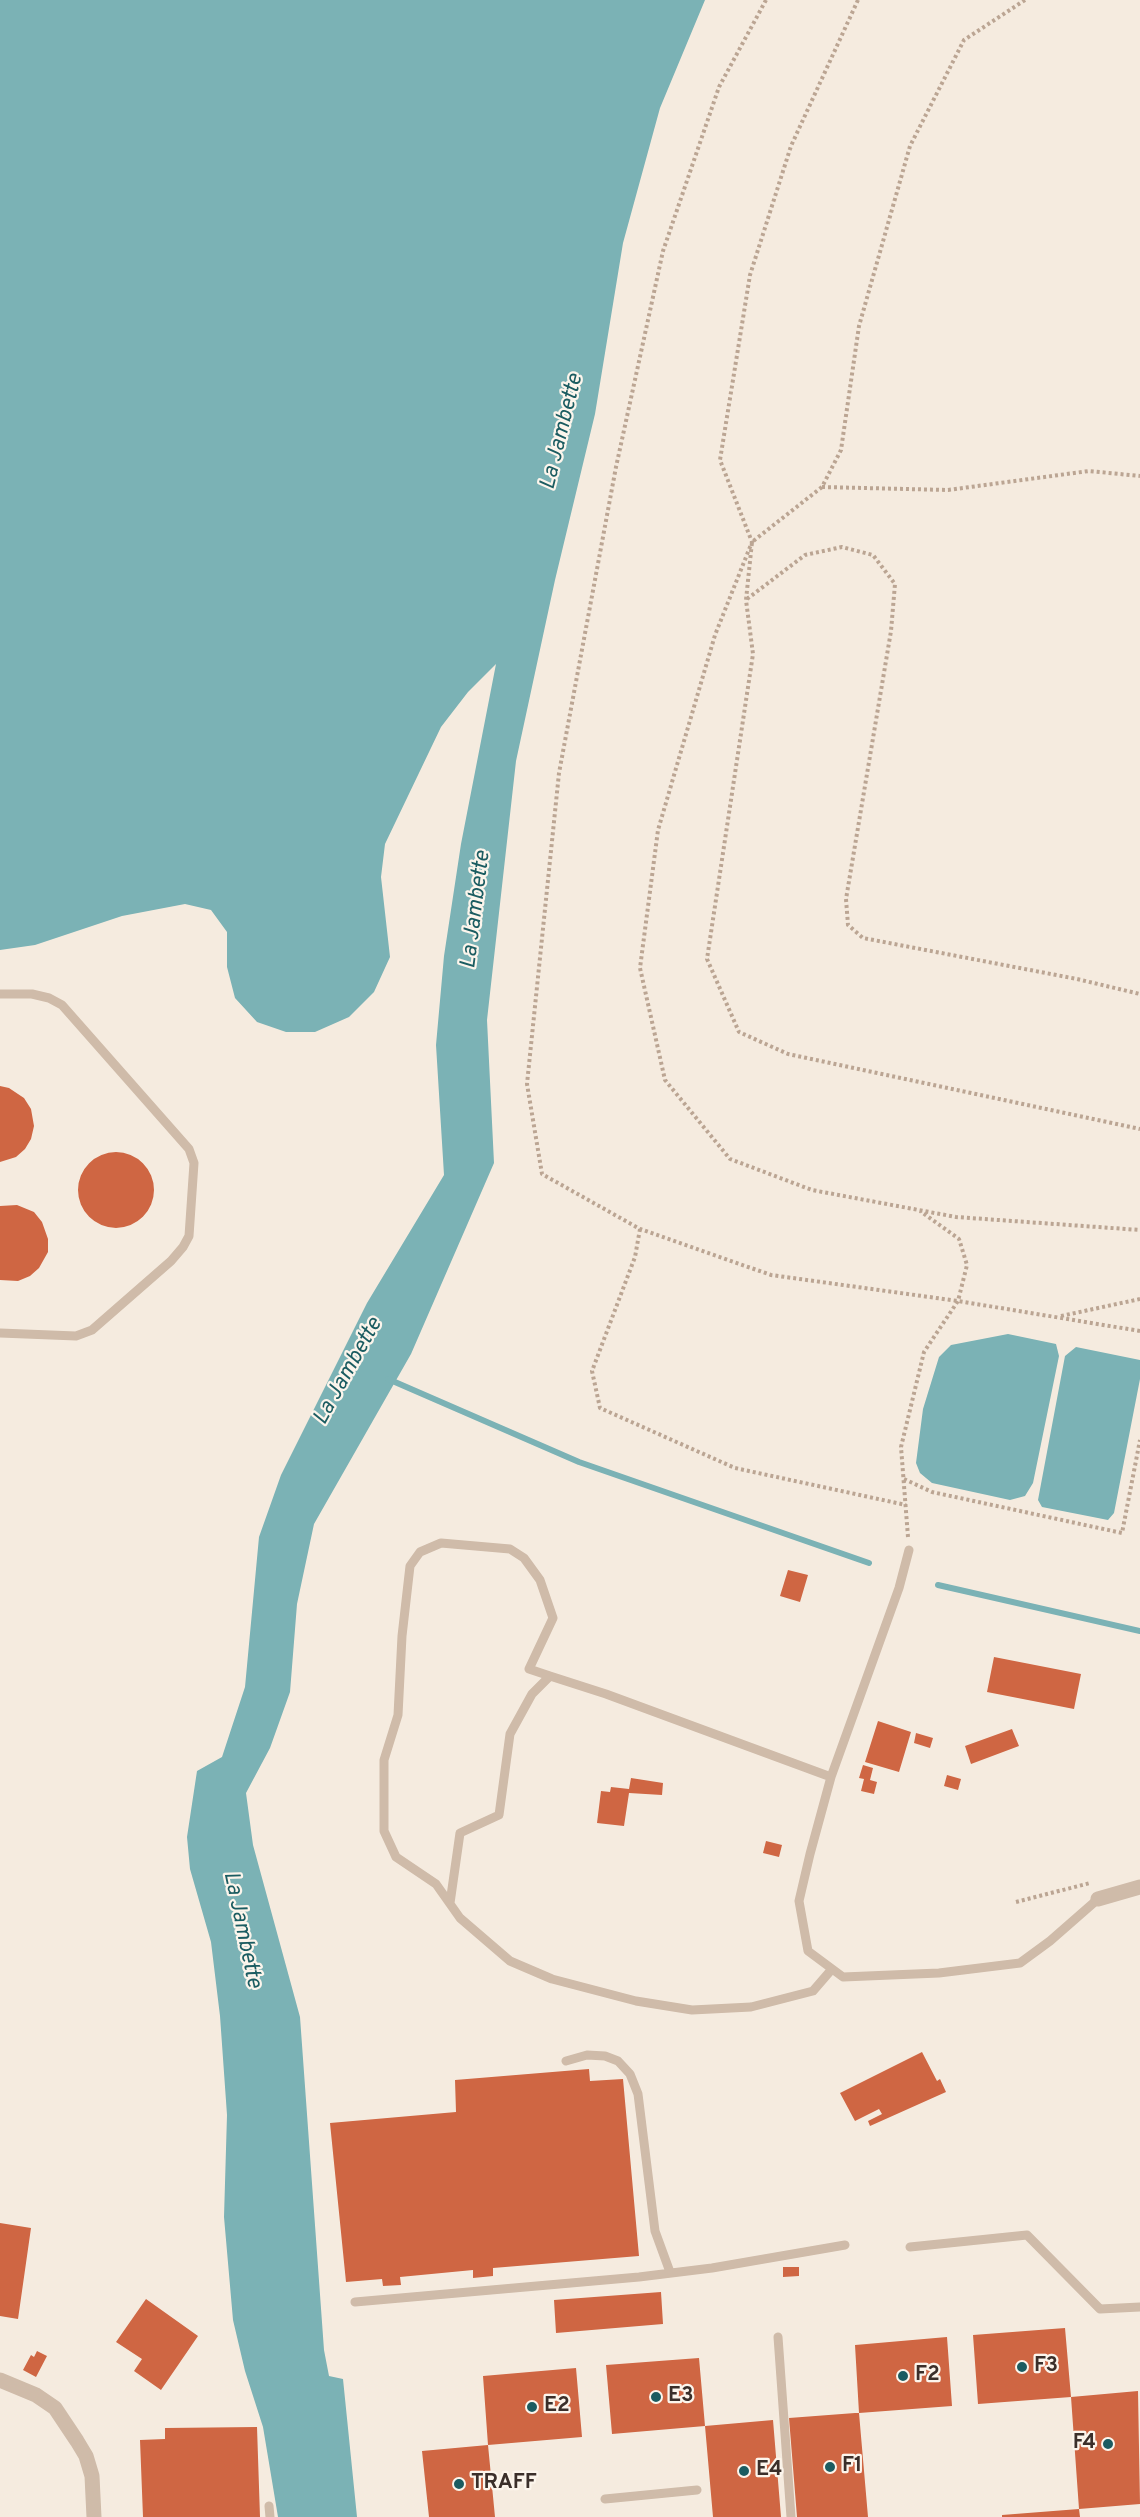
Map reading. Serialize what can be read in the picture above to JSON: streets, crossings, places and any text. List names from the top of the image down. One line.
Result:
{"water":["La Jambette"],"places":["F3","F2","E3","E2","F4","F1","E4","TRAFF"]}
